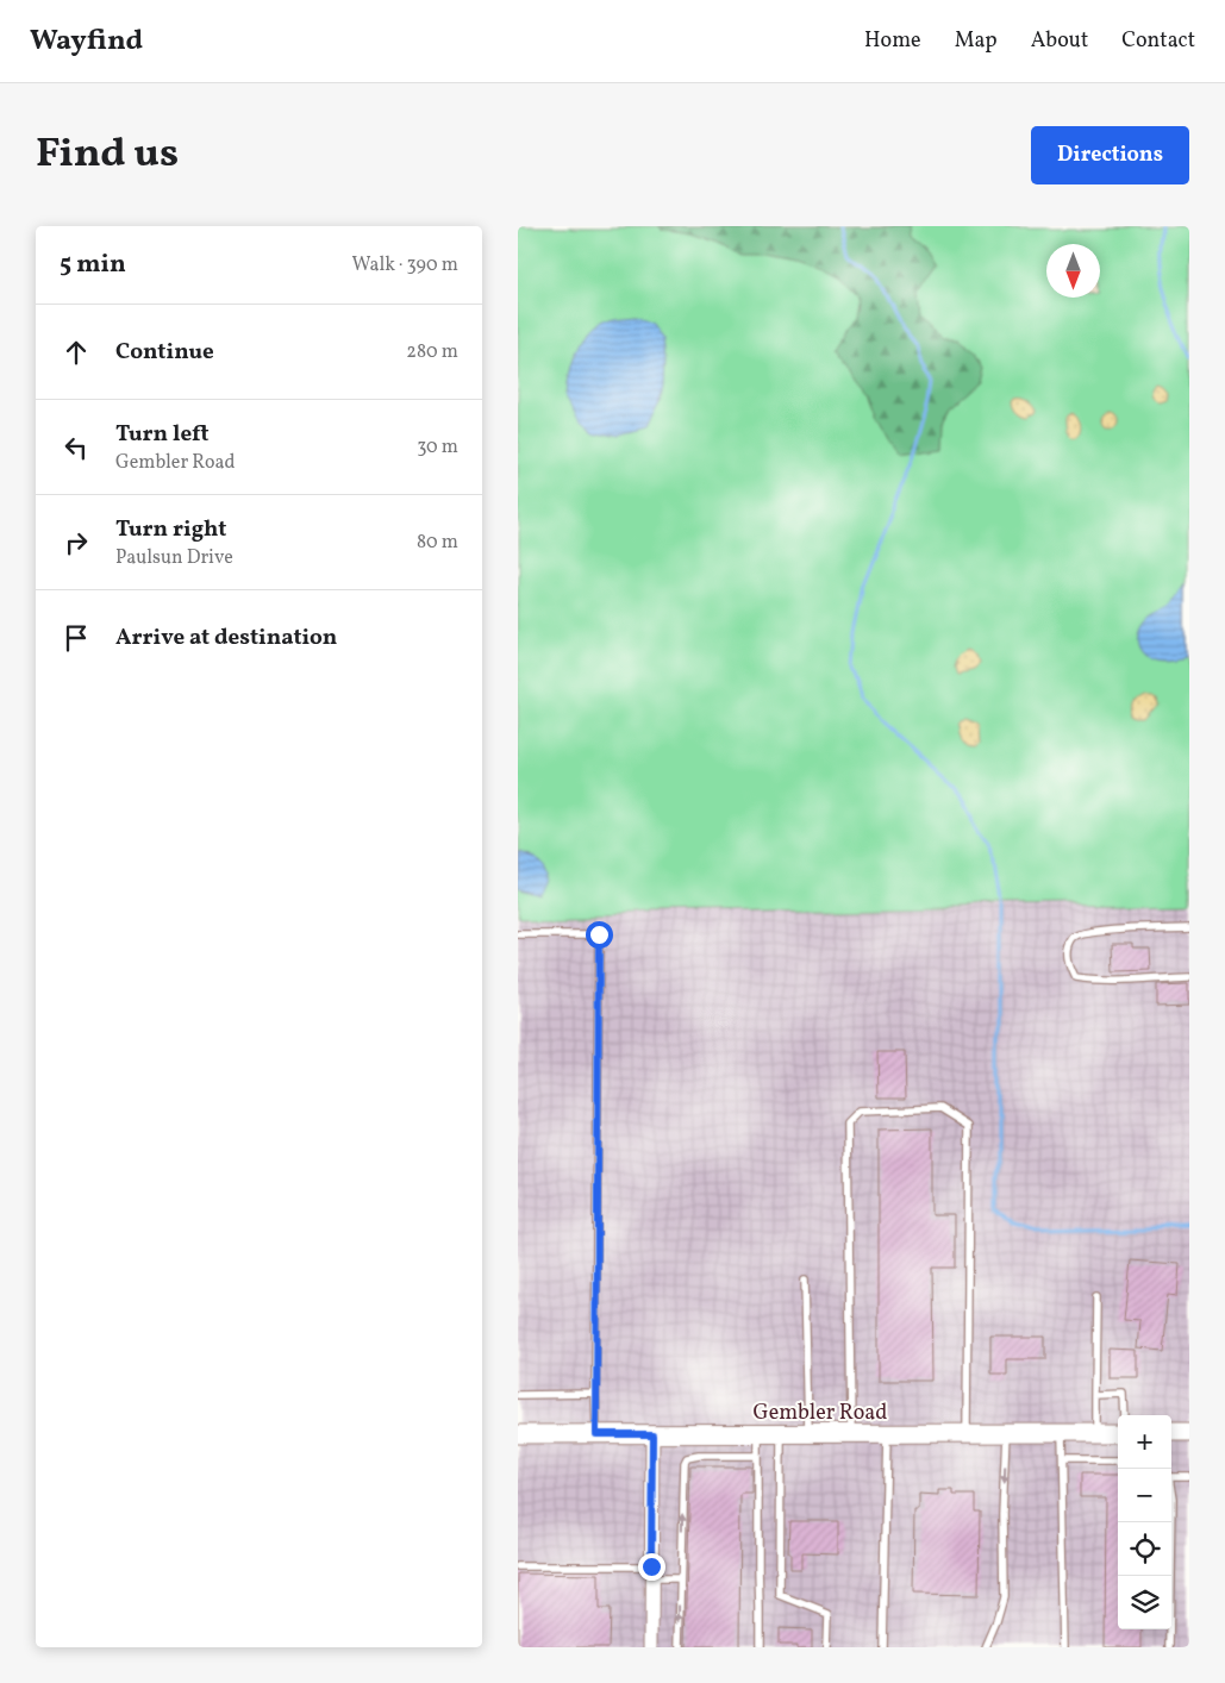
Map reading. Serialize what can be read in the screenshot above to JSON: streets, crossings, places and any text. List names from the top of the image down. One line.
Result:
{"streets":{"main road":["Gembler Road"]},"north":"bottom","page":{"header":"Wayfind","nav":["Home","Map","About","Contact"],"title":"Find us","buttons":"Directions","heading":["5 min","Walk · 390 m"],"list":[["Continue","280 m"],["Turn left","Gembler Road","30 m"],["Turn right","Paulsun Drive","80 m"],"Arrive at destination"],"map_buttons":["+","−"]}}
